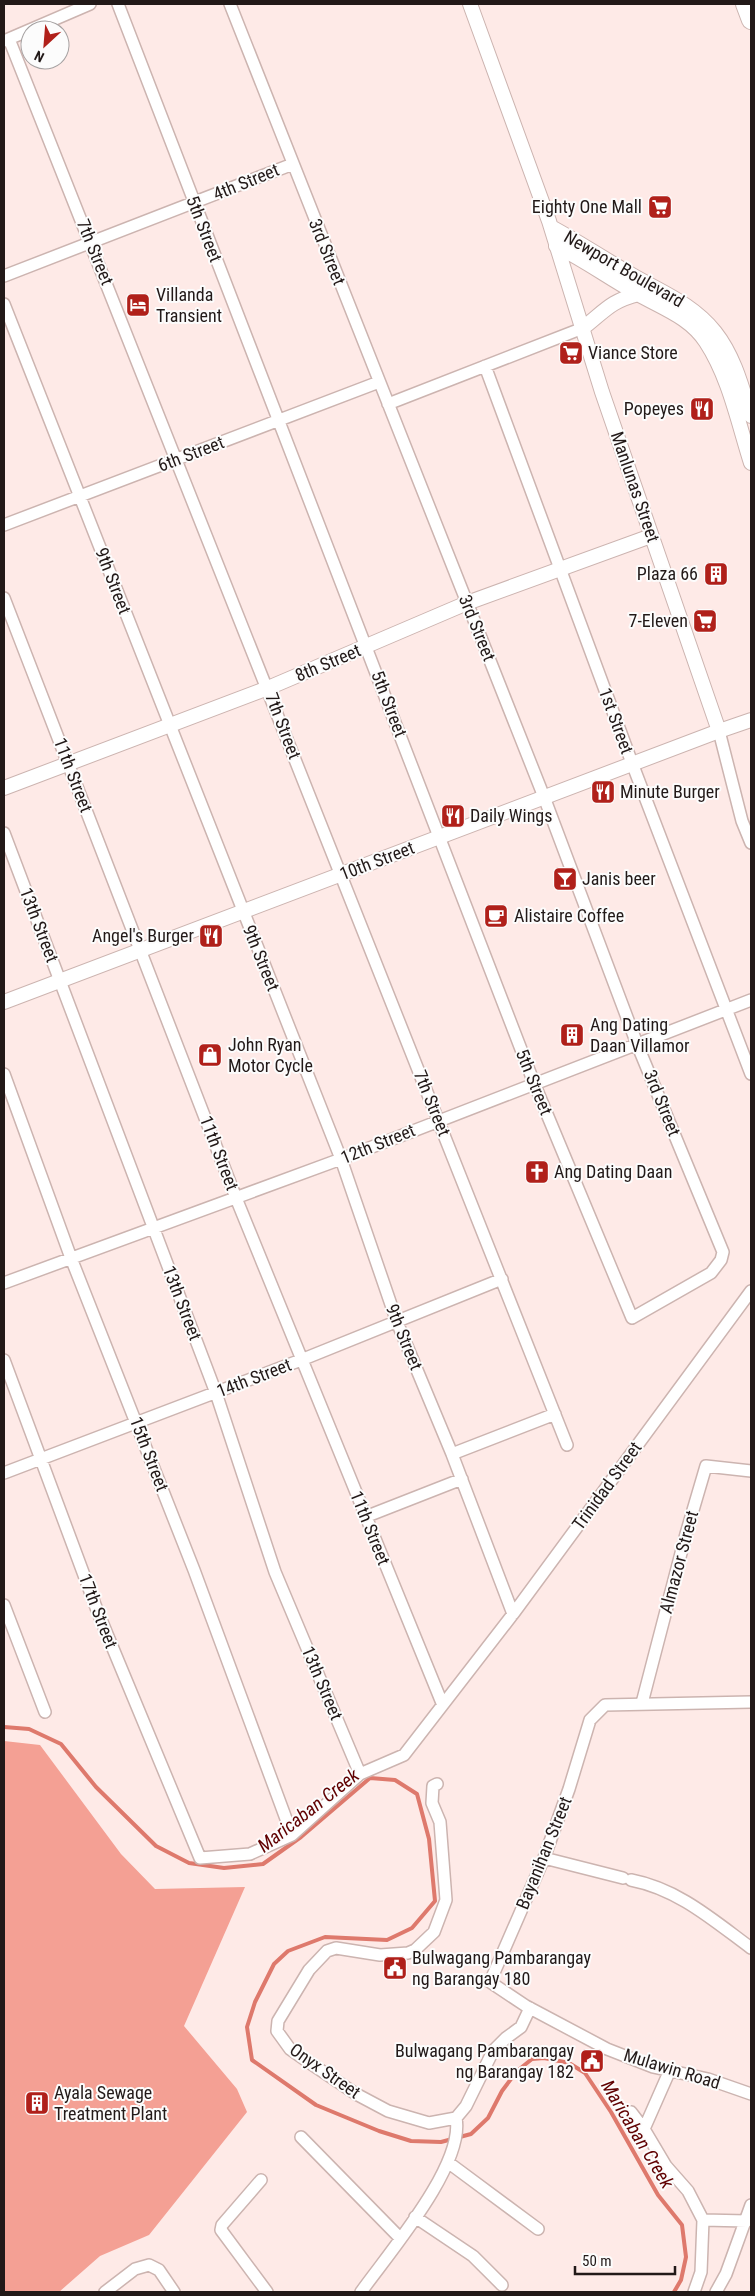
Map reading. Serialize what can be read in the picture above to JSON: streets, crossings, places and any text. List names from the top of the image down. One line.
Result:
{"streets":{"street":["4th Street","5th Street","7th Street","3rd Street","Newport Boulevard","6th Street","Manlunas Street","9th Street","8th Street","1st Street","11th Street","10th Street","13th Street","12th Street","14th Street","15th Street","Trinidad Street","Almazor Street","17th Street","Bayanihan Street","Mulawin Road","Onyx Street"]},"crossings":[["4th Street","5th Street"],["4th Street","7th Street"],["4th Street","3rd Street"],["5th Street","3rd Street"],["5th Street","6th Street"],["5th Street","8th Street"],["5th Street","10th Street"],["5th Street","12th Street"],["7th Street","6th Street"],["7th Street","8th Street"],["7th Street","10th Street"],["7th Street","12th Street"],["7th Street","14th Street"],["3rd Street","6th Street"],["3rd Street","8th Street"],["3rd Street","10th Street"],["3rd Street","12th Street"],["Newport Boulevard","Manlunas Street"],["6th Street","9th Street"],["Manlunas Street","8th Street"],["Manlunas Street","10th Street"],["9th Street","8th Street"],["9th Street","10th Street"],["9th Street","12th Street"],["9th Street","14th Street"],["9th Street","Trinidad Street"],["8th Street","1st Street"],["8th Street","11th Street"],["1st Street","10th Street"],["1st Street","12th Street"],["11th Street","10th Street"],["11th Street","12th Street"],["11th Street","14th Street"],["11th Street","Trinidad Street"],["10th Street","13th Street"],["13th Street","12th Street"],["13th Street","14th Street"],["13th Street","Trinidad Street"],["12th Street","15th Street"],["14th Street","15th Street"],["14th Street","17th Street"],["15th Street","Trinidad Street"],["Trinidad Street","17th Street"],["Almazor Street","Bayanihan Street"],["Bayanihan Street","Mulawin Road"]],"water":["Maricaban Creek"],"places":{"supermarket":["Eighty One Mall","Viance Store","7-Eleven"],"hotel":["Villanda Transient"],"restaurant":["Popeyes","Minute Burger","Daily Wings","Angel's Burger"],"building":["Plaza 66","Ang Dating Daan Villamor","Ayala Sewage Treatment Plant"],"bar":["Janis beer"],"cafe":["Alistaire Coffee"],"shop":["John Ryan Motor Cycle"],"church":["Ang Dating Daan"],"public building":["Bulwagang Pambarangay ng Barangay 180","Bulwagang Pambarangay ng Barangay 182"]},"scale_bar":"50 m","north":"bottom left"}
